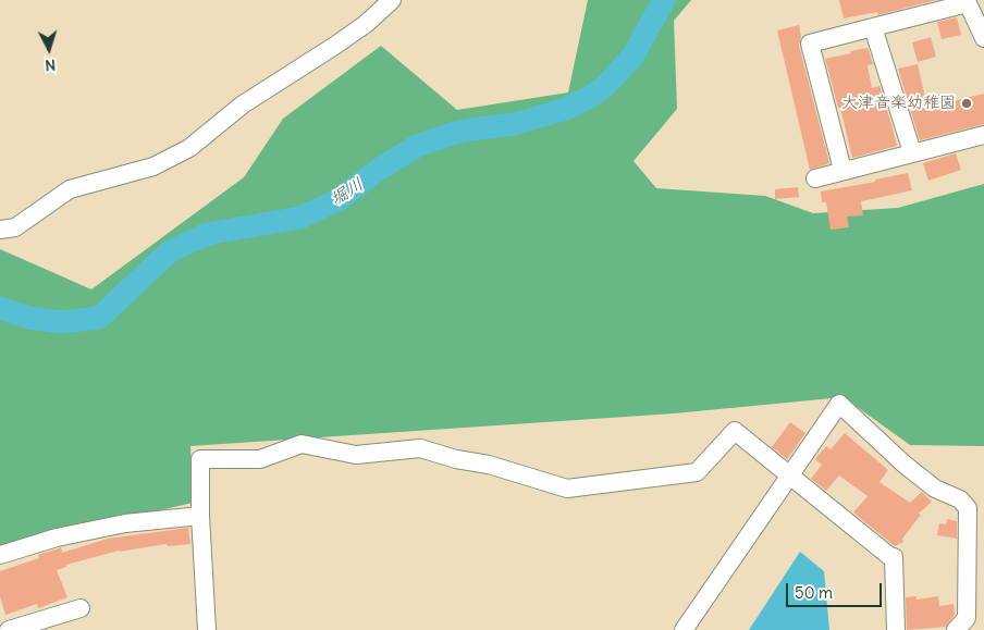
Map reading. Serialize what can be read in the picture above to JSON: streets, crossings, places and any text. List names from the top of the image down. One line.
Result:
{"water":["堀川"],"places":["大津音楽幼稚園"],"scale_bar":"50 m","north":"bottom"}
